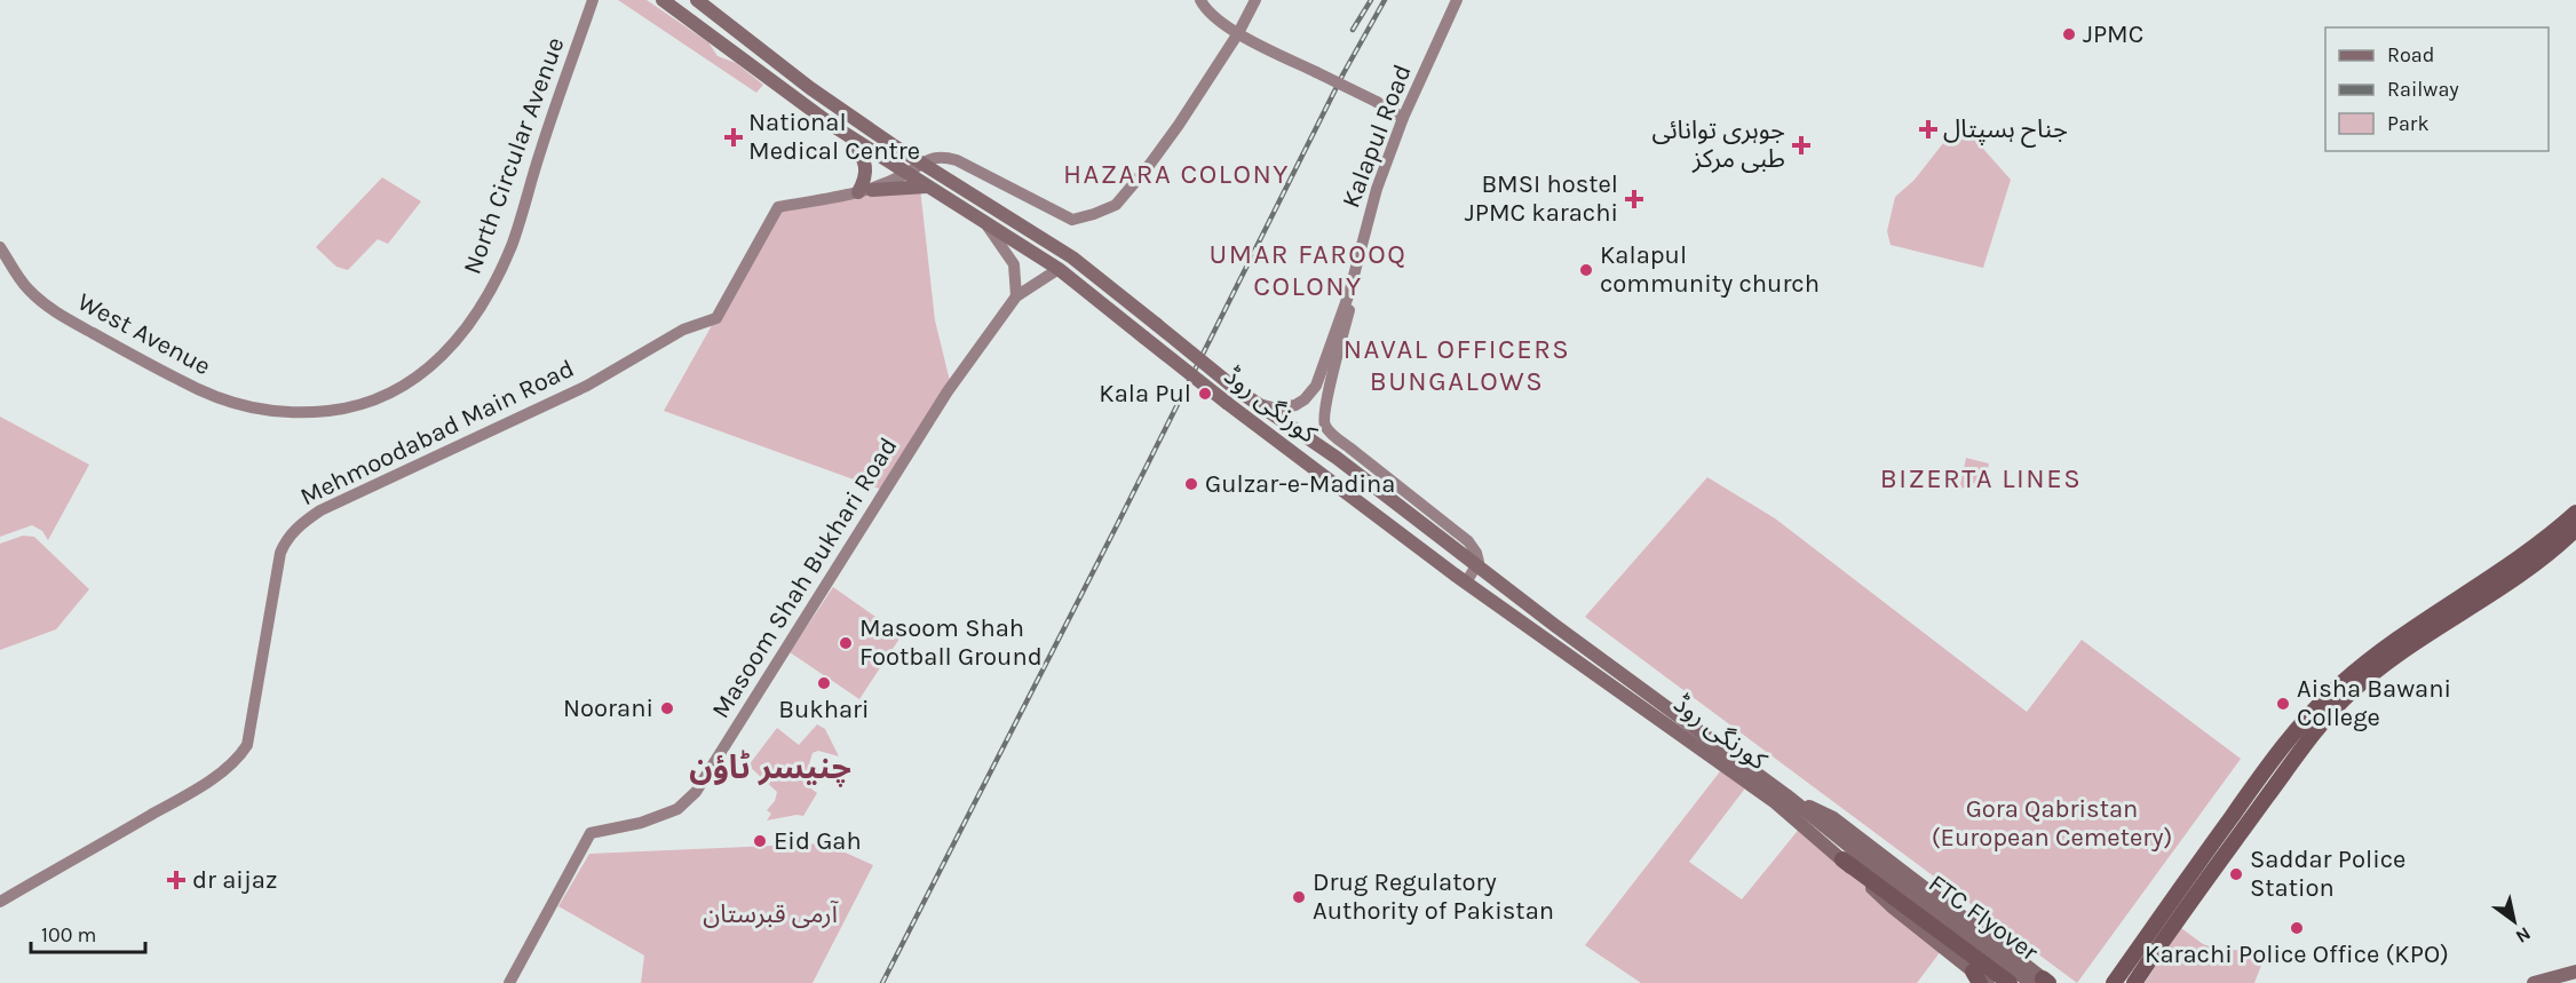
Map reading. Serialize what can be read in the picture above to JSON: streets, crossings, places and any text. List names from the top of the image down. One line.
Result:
{"streets":{"main road":["کورنگی روڈ","FTC Flyover"],"street":["Kalapul Road","North Circular Avenue","West Avenue","Mehmoodabad Main Road","Masoom Shah Bukhari Road"]},"crossings":[["North Circular Avenue","West Avenue"],["کورنگی روڈ","Masoom Shah Bukhari Road"],["کورنگی روڈ","FTC Flyover"]],"districts":["HAZARA COLONY","UMAR FAROOQ COLONY","NAVAL OFFICERS BUNGALOWS","BIZERTA LINES","چنیسر ٹاؤن"],"parks":["Gora Qabristan (European Cemetery)","آرمی قبرستان"],"places":{"other":["JPMC","Kalapul community church","Kala Pul","Gulzar-e-Madina","Masoom Shah Football Ground","Bukhari","Aisha Bawani College","Noorani","Eid Gah","Saddar Police Station","Drug Regulatory Authority of Pakistan","Karachi Police Office (KPO)"],"health":["جناح ہسپتال","National Medical Centre","جوہری توانائی طبی مرکز","BMSI hostel JPMC karachi","dr aijaz"]},"legend":["Road","Railway","Park"],"scale_bar":"100 m","north":"bottom right"}
